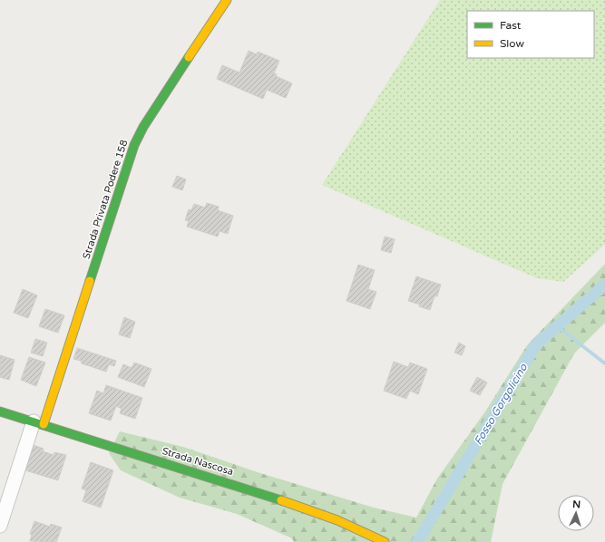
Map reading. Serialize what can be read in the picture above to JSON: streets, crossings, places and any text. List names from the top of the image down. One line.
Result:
{"streets":{"street":["Strada Privata Podere 158","Strada Nascosa"]},"crossings":[["Strada Privata Podere 158","Strada Nascosa"]],"water":["Fosso Gorgolicino"],"legend":["Fast","Slow"],"north":"top"}
